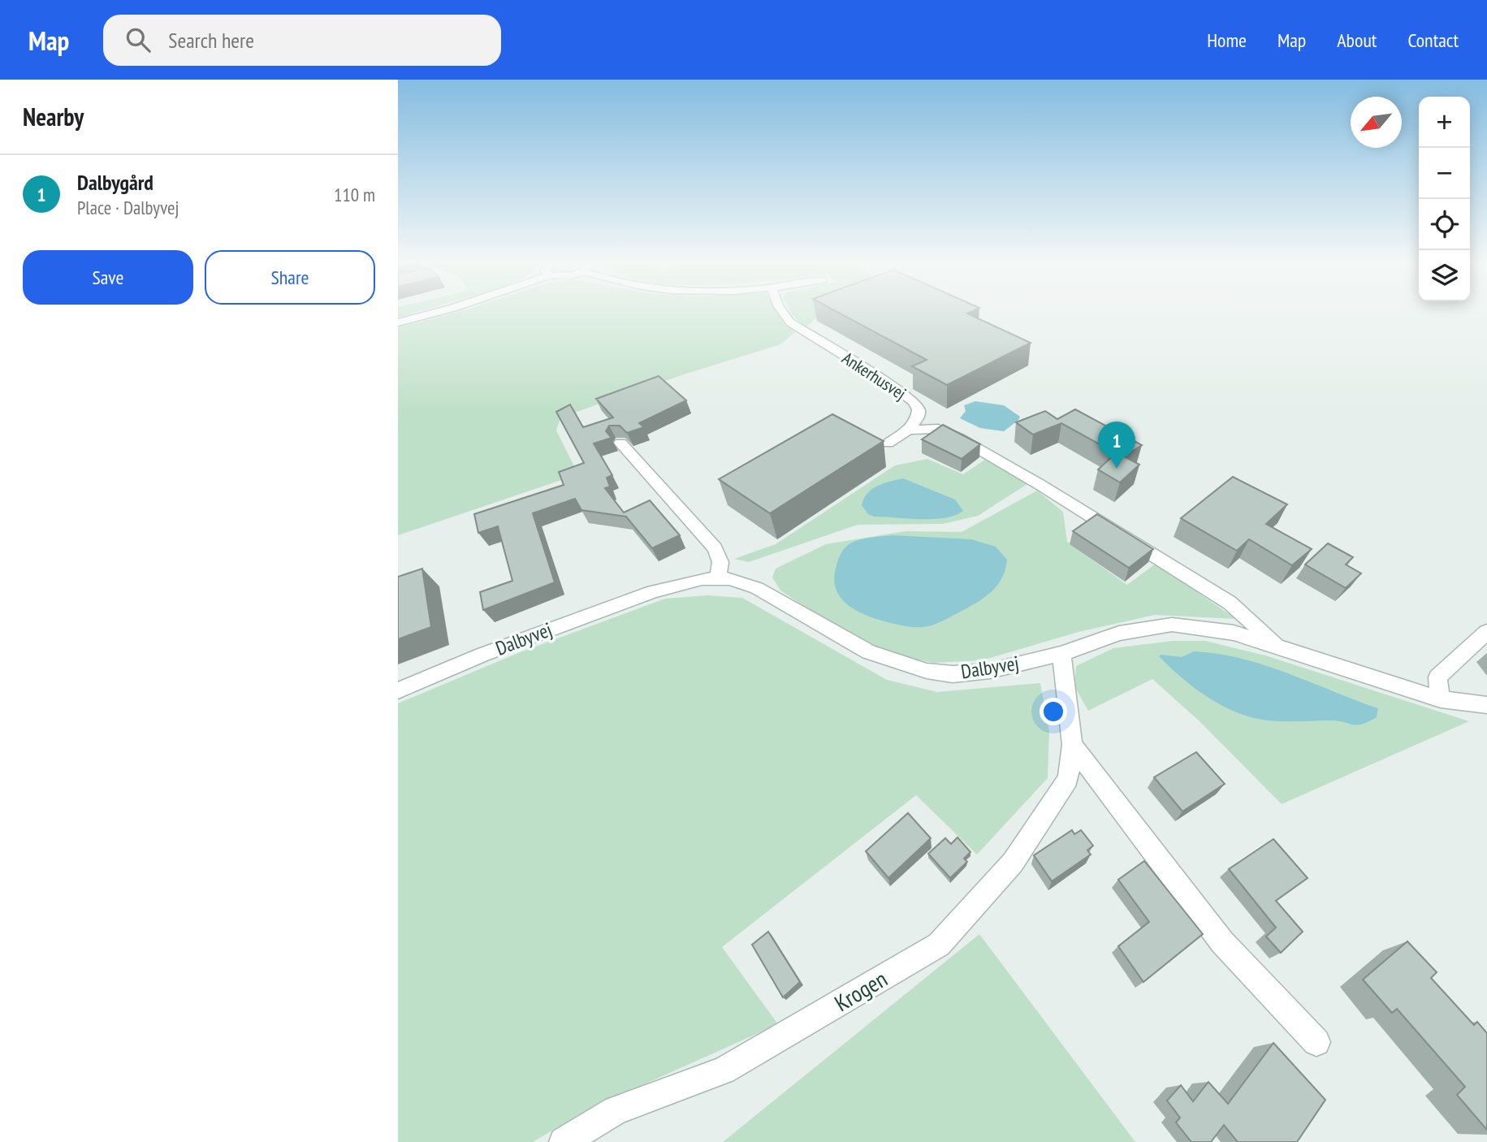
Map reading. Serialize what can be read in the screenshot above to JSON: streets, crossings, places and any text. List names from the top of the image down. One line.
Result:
{"streets":{"street":["Ankerhusvej","Dalbyvej","Krogen"]},"crossings":[["Ankerhusvej","Dalbyvej"],["Dalbyvej","Krogen"]],"north":"bottom left","page":{"header":"Map","search":"Search here","nav":["Home","Map","About","Contact"],"heading":"Nearby","map_buttons":["+","−"],"list":[{"mark":"1","name":"Dalbygård","note":"Place · Dalbyvej","value":"110 m"}],"buttons":["Save","Share"],"pins":"1"}}
